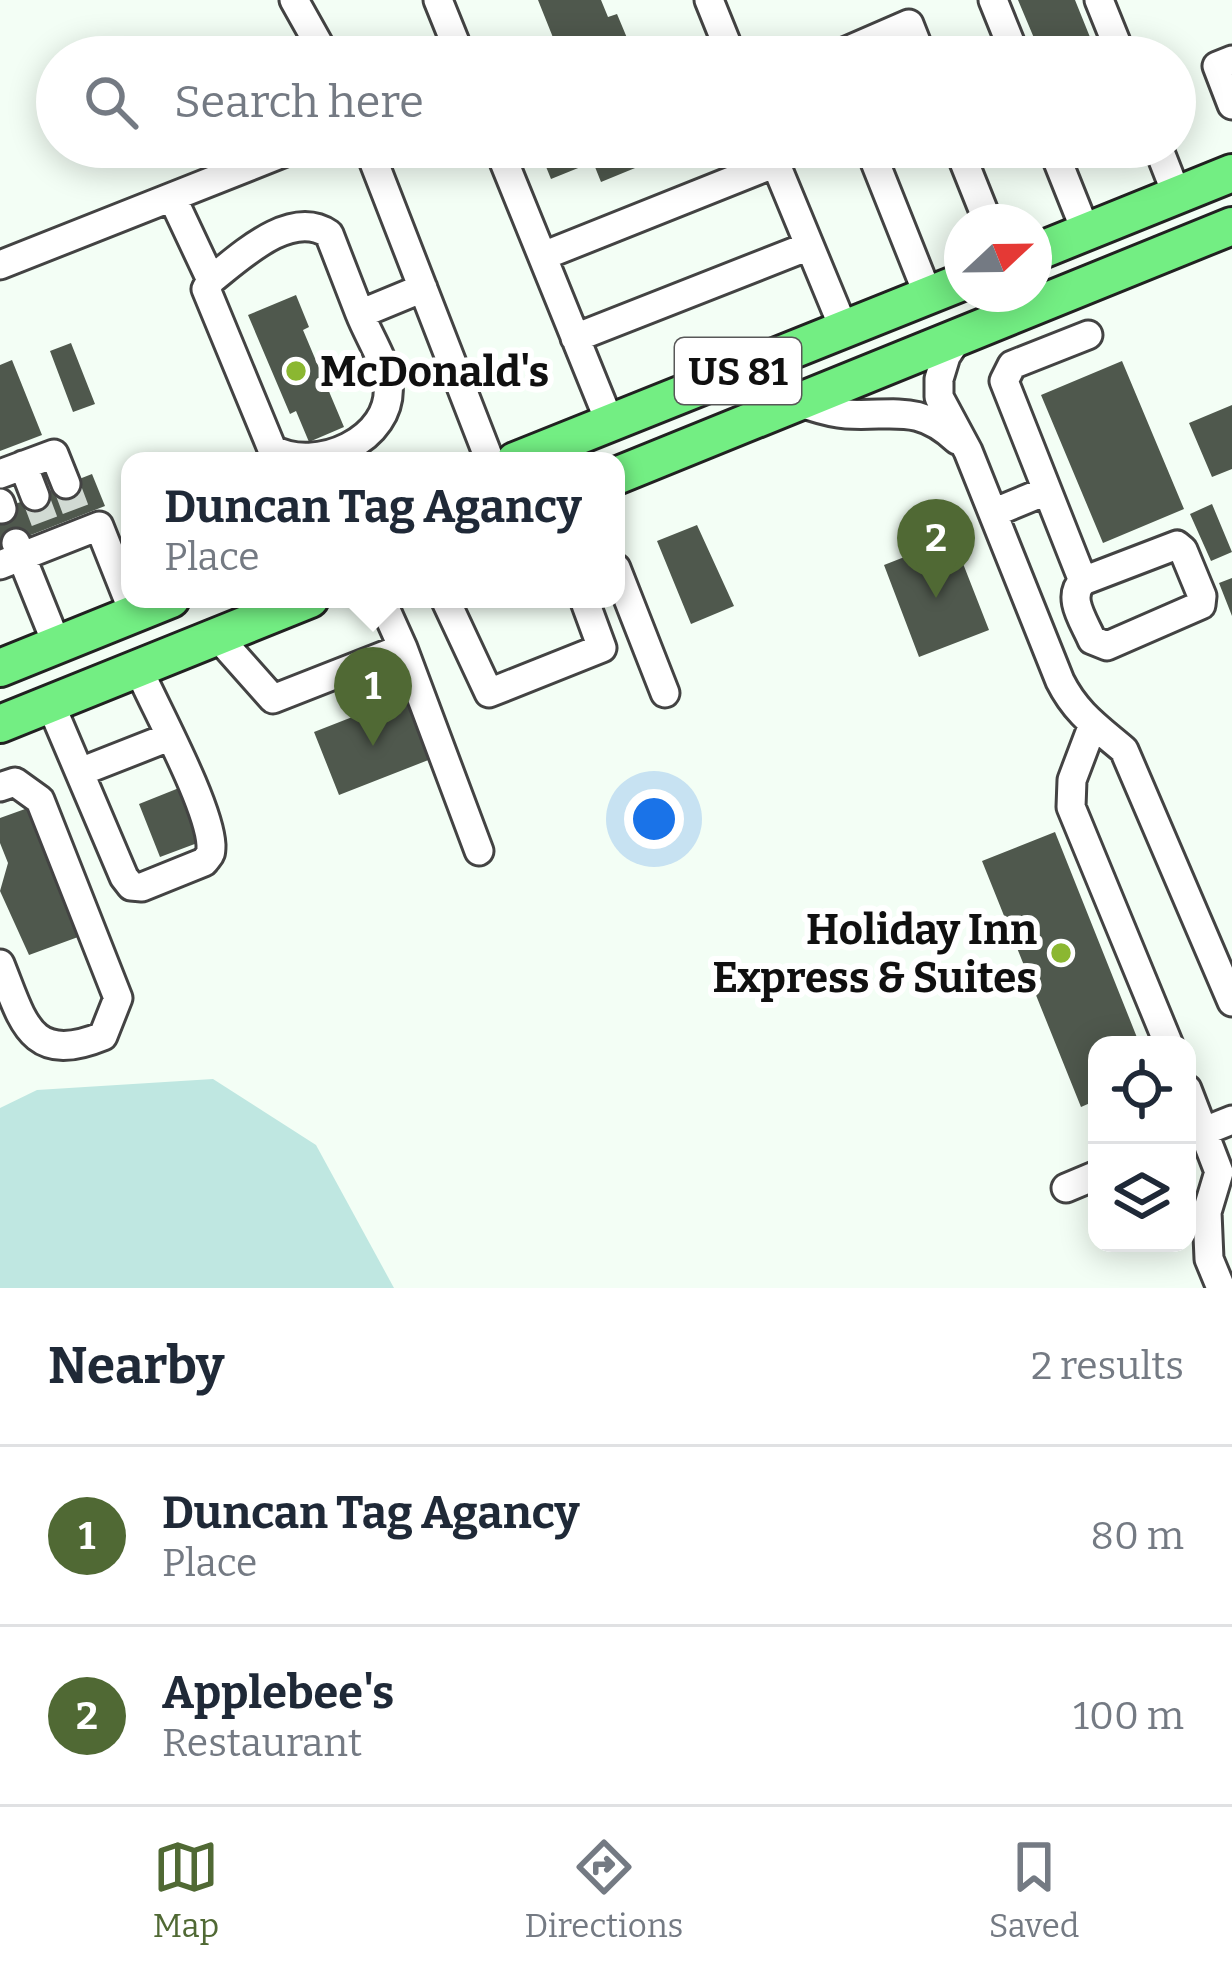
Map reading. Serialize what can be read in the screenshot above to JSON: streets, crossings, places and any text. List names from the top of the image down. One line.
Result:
{"streets":{"main road":["US 81"]},"places":["McDonald's","Holiday Inn Express & Suites"],"north":"right","page":{"search":"Search here","popup":["Duncan Tag Agancy","Place"],"pins":["2","1"],"heading":["Nearby","2 results"],"list":[{"mark":"1","name":"Duncan Tag Agancy","note":"Place","value":"80 m"},{"mark":"2","name":"Applebee's","note":"Restaurant","value":"100 m"}],"nav":["Map","Directions","Saved"]}}
